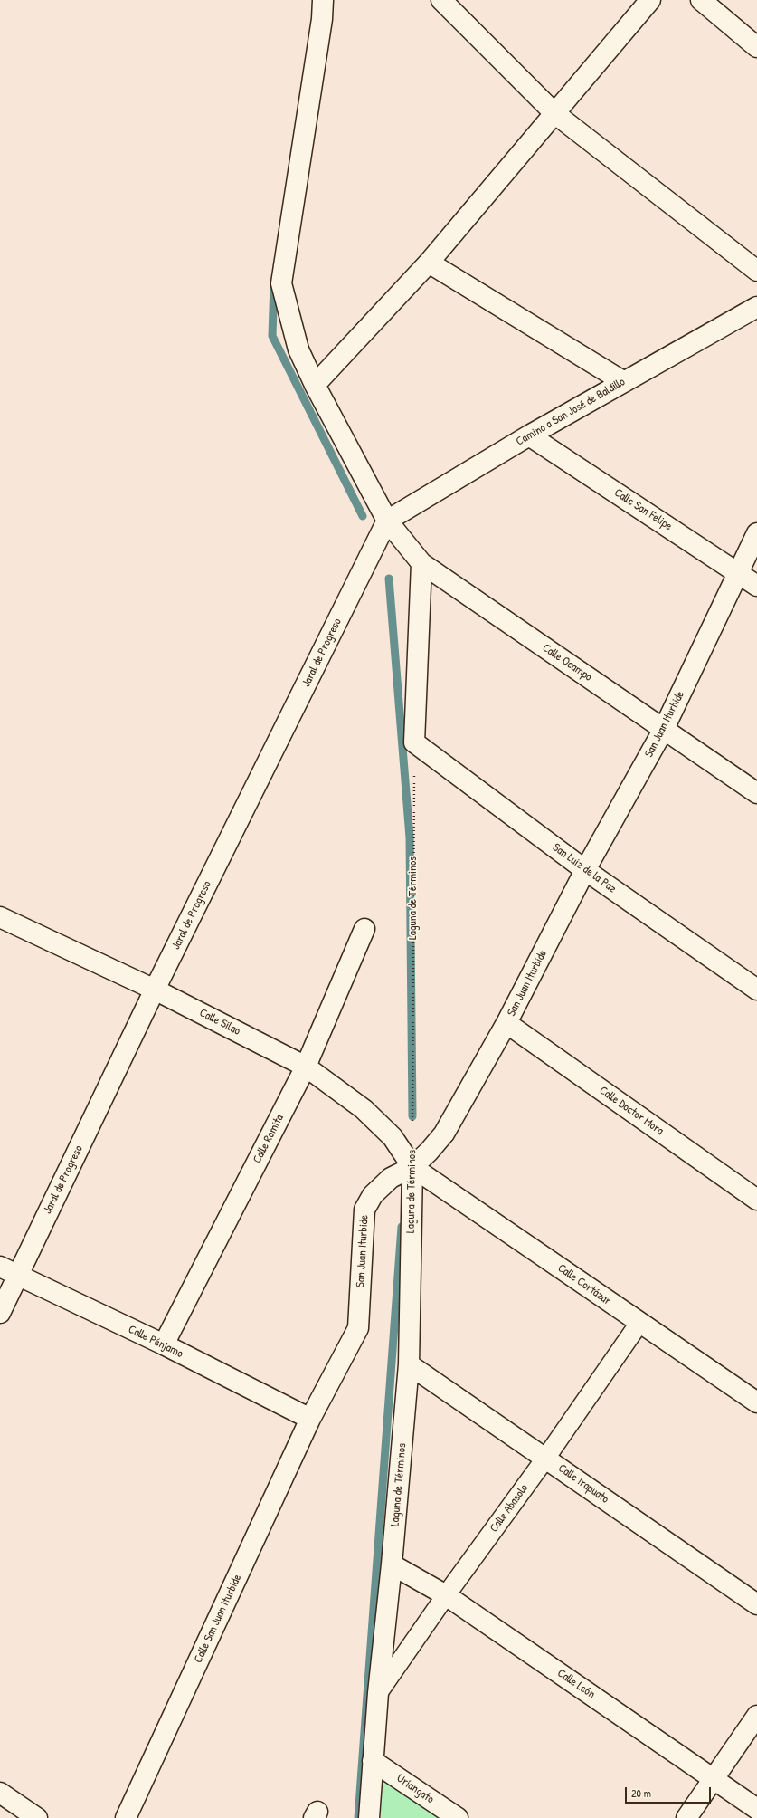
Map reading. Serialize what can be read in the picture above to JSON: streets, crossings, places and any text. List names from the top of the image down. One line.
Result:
{"streets":{"street":["Camino a San José de Baldillo","Calle San Felipe","Jaral de Progreso","Calle Ocampo","San Juan Iturbide","San Luiz de la Paz","Laguna de Términos","Calle Silao","Calle Doctor Mora","Calle Romita","Calle Cortázar","Calle Pénjamo","Calle Irapuato","Calle Abasolo","Calle San Juan Iturbide","Calle León","Uríangato"]},"crossings":[["Camino a San José de Baldillo","Calle San Felipe"],["Camino a San José de Baldillo","Jaral de Progreso"],["Camino a San José de Baldillo","Calle Ocampo"],["Calle San Felipe","San Juan Iturbide"],["Jaral de Progreso","Calle Ocampo"],["Jaral de Progreso","Calle Silao"],["Jaral de Progreso","Calle Pénjamo"],["Calle Ocampo","San Juan Iturbide"],["San Juan Iturbide","San Luiz de la Paz"],["San Juan Iturbide","Laguna de Términos"],["San Juan Iturbide","Calle Silao"],["San Juan Iturbide","Calle Doctor Mora"],["San Juan Iturbide","Calle Cortázar"],["San Juan Iturbide","Calle Pénjamo"],["San Juan Iturbide","Calle San Juan Iturbide"],["San Luiz de la Paz","Laguna de Términos"],["Laguna de Términos","Calle Silao"],["Laguna de Términos","Calle Cortázar"],["Laguna de Términos","Calle Irapuato"],["Laguna de Términos","Calle Abasolo"],["Laguna de Términos","Calle León"],["Laguna de Términos","Uríangato"],["Calle Silao","Calle Romita"],["Calle Silao","Calle Cortázar"],["Calle Romita","Calle Pénjamo"],["Calle Cortázar","Calle Abasolo"],["Calle Pénjamo","Calle San Juan Iturbide"],["Calle Irapuato","Calle Abasolo"],["Calle Abasolo","Calle León"]],"scale_bar":"20 m"}
